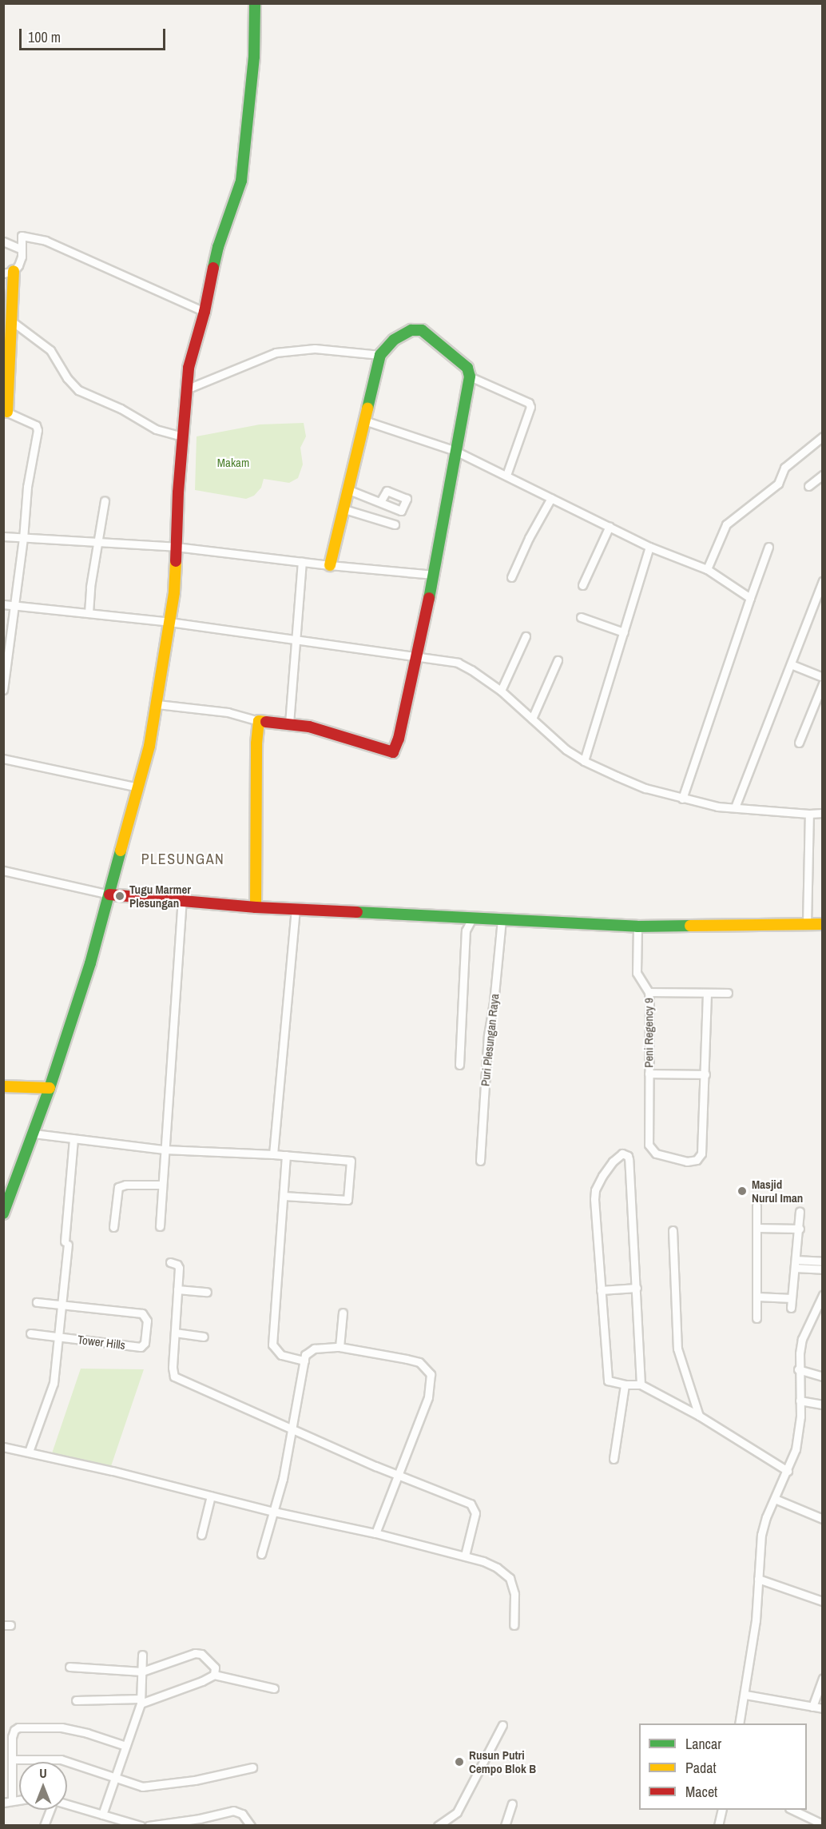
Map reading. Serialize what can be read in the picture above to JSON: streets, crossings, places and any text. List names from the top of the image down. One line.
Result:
{"streets":{"street":["Peni Regency 9","Puri Plesungan Raya","Tower Hills"]},"districts":["PLESUNGAN"],"parks":["Makam"],"places":["Tugu Marmer Plesungan","Masjid Nurul Iman","Rusun Putri Cempo Blok B"],"legend":["Lancar","Padat","Macet"],"scale_bar":"100 m","north":"top"}
